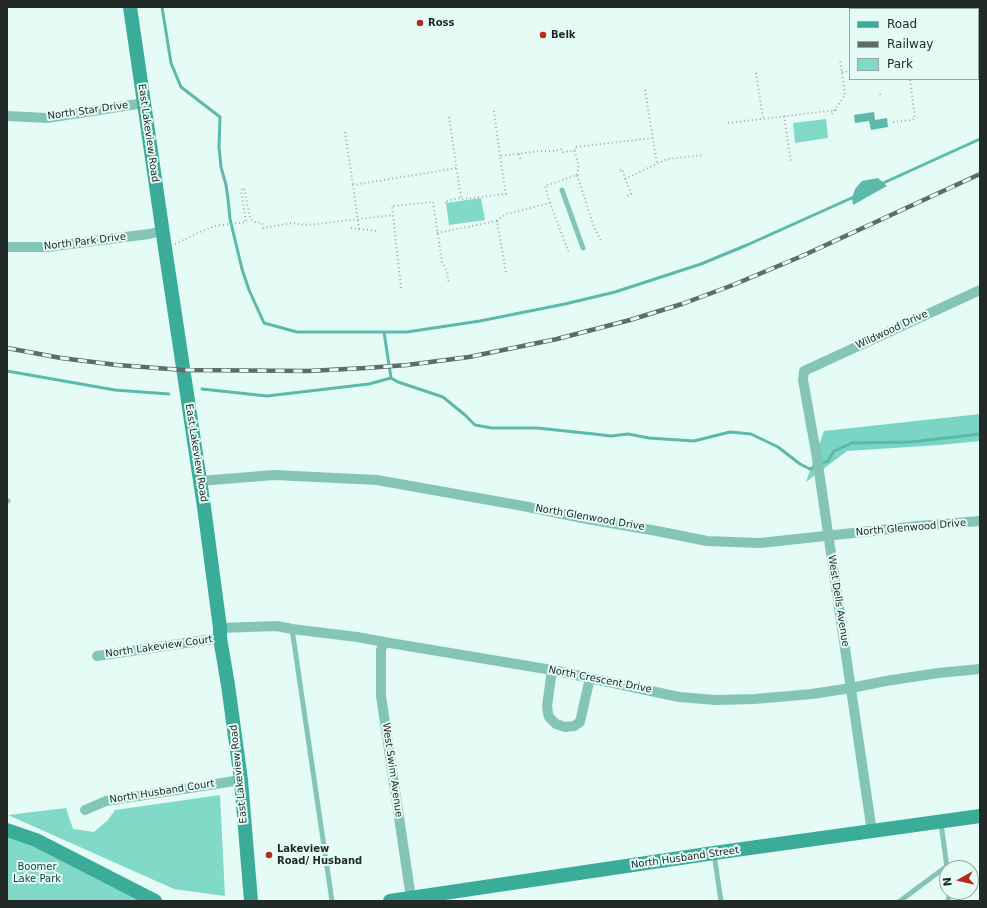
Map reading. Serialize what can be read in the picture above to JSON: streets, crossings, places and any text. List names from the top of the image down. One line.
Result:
{"streets":{"main road":["East Lakeview Road","North Husband Street"],"street":["North Star Drive","North Park Drive","Wildwood Drive","North Glenwood Drive","West Dells Avenue","North Lakeview Court","North Crescent Drive","West Swim Avenue","North Husband Court"]},"crossings":[["North Star Drive","East Lakeview Road"],["East Lakeview Road","North Park Drive"],["East Lakeview Road","North Glenwood Drive"],["East Lakeview Road","North Lakeview Court"],["East Lakeview Road","North Crescent Drive"],["East Lakeview Road","North Husband Court"],["Wildwood Drive","West Dells Avenue"],["North Glenwood Drive","West Dells Avenue"],["West Dells Avenue","North Crescent Drive"],["West Dells Avenue","North Husband Street"],["North Lakeview Court","North Crescent Drive"],["North Crescent Drive","West Swim Avenue"],["West Swim Avenue","North Husband Street"]],"parks":["Boomer Lake Park"],"places":["Ross","Belk","Lakeview Road/ Husband"],"legend":["Road","Railway","Park"],"north":"left"}
